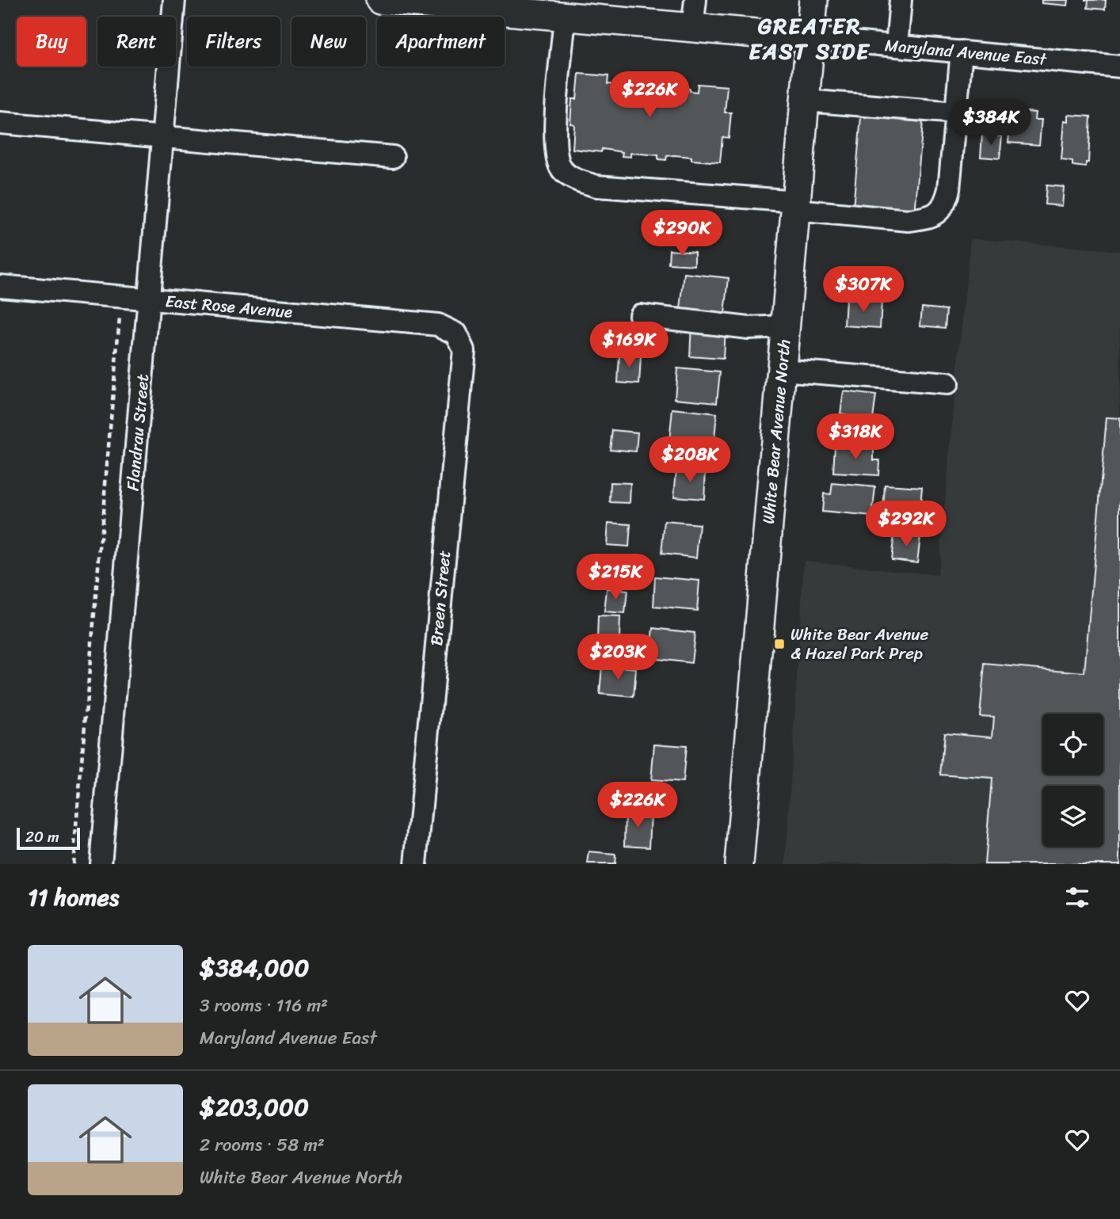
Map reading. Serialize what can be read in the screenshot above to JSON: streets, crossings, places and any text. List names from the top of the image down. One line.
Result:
{"streets":{"main road":["Maryland Avenue East","White Bear Avenue North"],"street":["East Rose Avenue","Flandrau Street","Breen Street"]},"crossings":[["Maryland Avenue East","White Bear Avenue North"],["East Rose Avenue","Flandrau Street"],["East Rose Avenue","Breen Street"]],"districts":["GREATER EAST SIDE"],"places":{"transit":["White Bear Avenue & Hazel Park Prep"]},"scale_bar":"20 m","page":{"chip":["Buy","Rent","Filters","New","Apartment"],"price":["$226K","$384K","$290K","$307K","$169K","$318K","$208K","$292K","$215K","$203K","$226K"],"scale":"20 m","heading":"11 homes","list":[{"name":"$384,000","note":"3 rooms · 116 m² · Maryland Avenue East"},{"name":"$203,000","note":"2 rooms · 58 m² · White Bear Avenue North"}]}}
